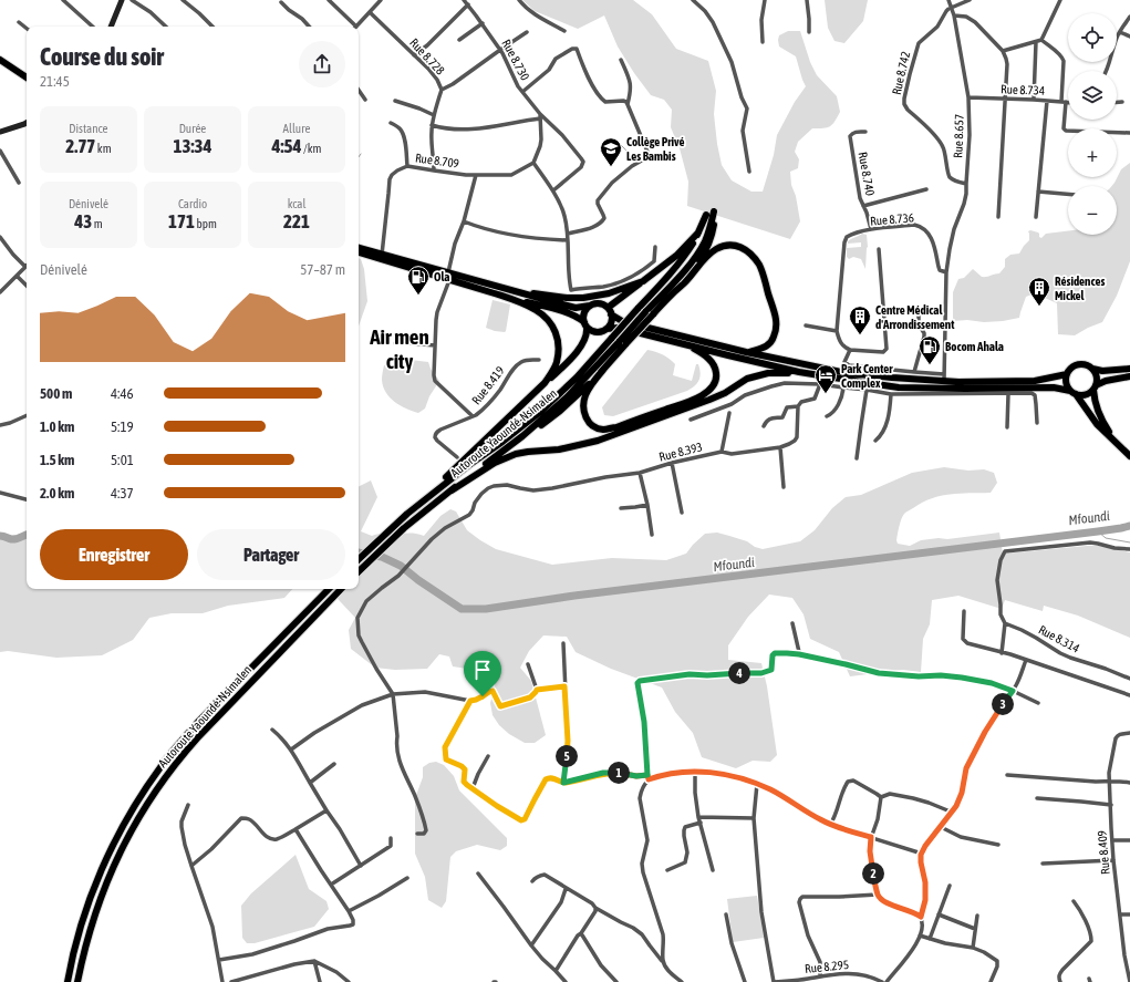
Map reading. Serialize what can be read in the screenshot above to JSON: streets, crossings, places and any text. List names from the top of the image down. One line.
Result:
{"streets":{"highway":["Autoroute Yaoundé-Nsimalen"],"street":["Rue 8.728","Rue 8.730","Rue 8.742","Rue 8.734","Rue 8.657","Rue 8.709","Rue 8.740","Rue 8.736","Rue 8.419","Rue 8.393","Rue 8.314","Rue 8.409","Rue 8.295"]},"crossings":[["Rue 8.728","Rue 8.709"],["Rue 8.742","Rue 8.657"],["Rue 8.734","Rue 8.657"],["Rue 8.657","Rue 8.736"],["Rue 8.740","Rue 8.736"]],"districts":["Air men city"],"water":["Mfoundi"],"places":{"school or university":["Collège Privé Les Bambis"],"fuel station":["Ola","Bocom Ahala"],"building":["Résidences Mickel","Centre Médical d'Arrondissement"],"hotel":["Park Center Complex"]},"page":{"map_buttons":["+","−"],"heading":["Course du soir","21:45"],"stats":[["Distance","2.77 km"],["Durée","13:34"],["Allure","4:54 /km"],["Dénivelé","43 m"],["Cardio","171 bpm"],["kcal","221"]],"chart":["Dénivelé","57–87 m"],"list":[{"name":"500 m","note":"4:46"},{"name":"1.0 km","note":"5:19"},{"name":"1.5 km","note":"5:01"},{"name":"2.0 km","note":"4:37"}],"buttons":["Enregistrer","Partager"],"pins":["4","3","5","1","2"]}}
